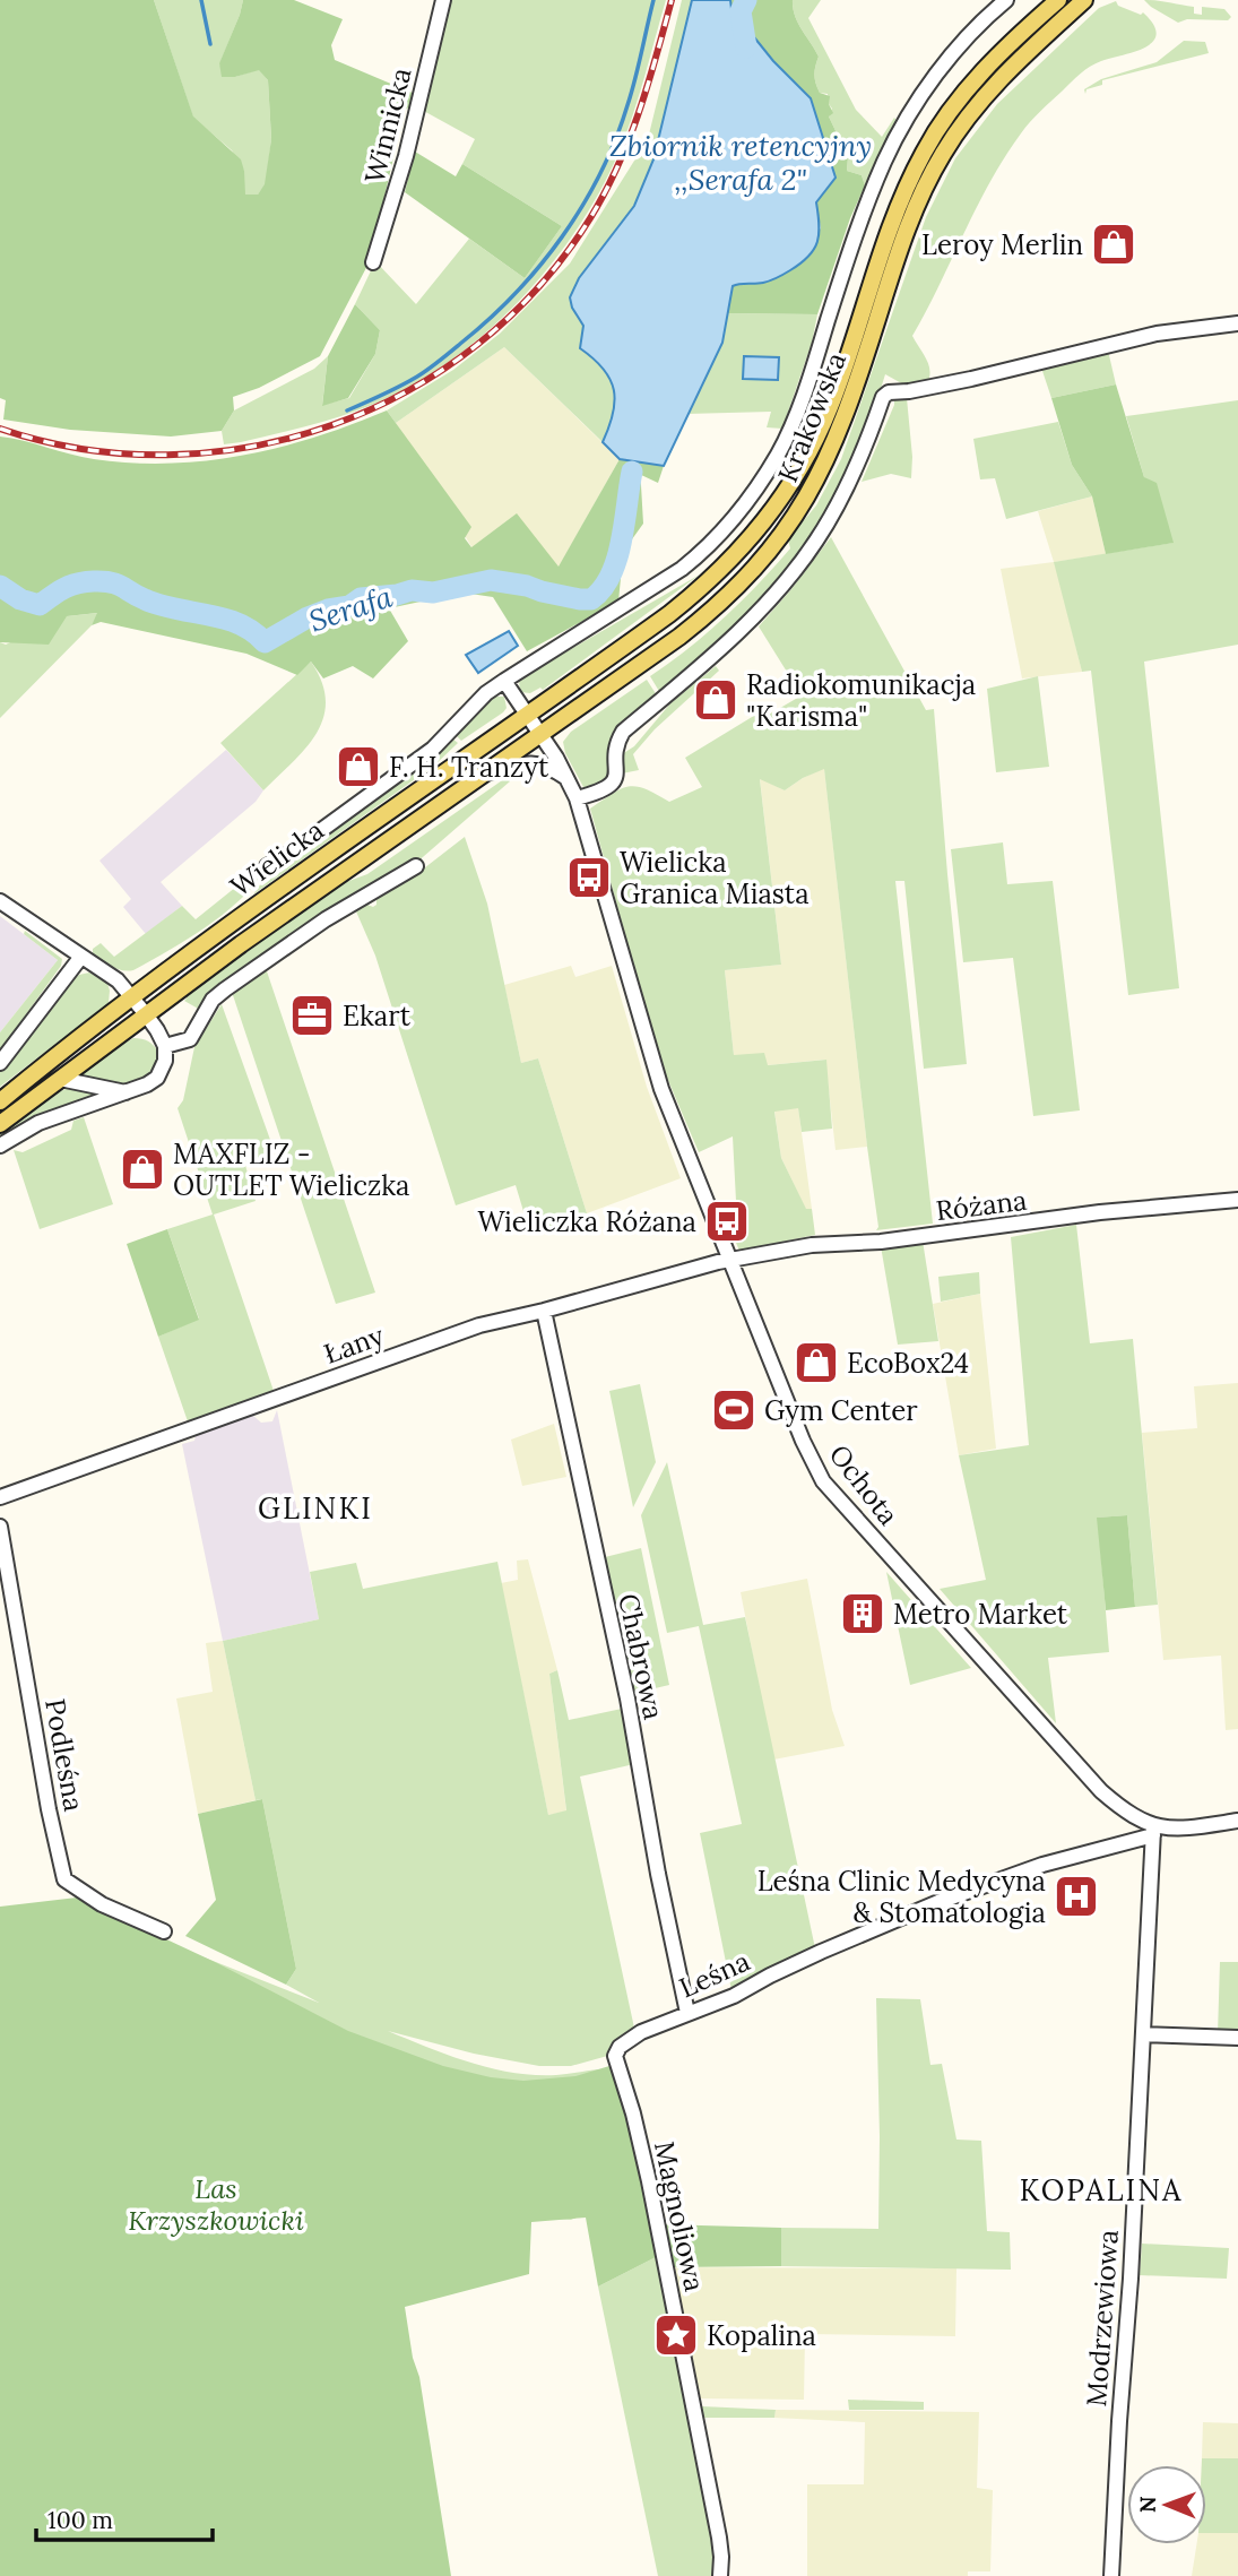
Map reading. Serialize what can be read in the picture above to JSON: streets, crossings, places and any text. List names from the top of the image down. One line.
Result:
{"streets":{"main road":["Krakowska","Wielicka"],"street":["Winnicka","Różana","Łany","Ochota","Chabrowa","Podleśna","Leśna","Magnoliowa","Modrzewiowa"]},"crossings":[["Krakowska","Wielicka"],["Krakowska","Ochota"],["Wielicka","Ochota"],["Różana","Łany"],["Różana","Ochota"],["Łany","Ochota"],["Łany","Chabrowa"],["Ochota","Leśna"],["Ochota","Modrzewiowa"],["Chabrowa","Leśna"],["Leśna","Magnoliowa"],["Leśna","Modrzewiowa"]],"districts":["GLINKI","KOPALINA"],"water":["Zbiornik retencyjny ,,Serafa 2\"","Serafa"],"parks":["Las Krzyszkowicki"],"places":{"shop":["Leroy Merlin","Radiokomunikacja \"Karisma\"","F. H. Tranzyt","MAXFLIZ - OUTLET Wieliczka","EcoBox24"],"bus stop":["Wielicka Granica Miasta","Wieliczka Różana"],"office":["Ekart"],"sports":["Gym Center"],"building":["Metro Market"],"hospital":["Leśna Clinic Medycyna & Stomatologia"],"place":["Kopalina"]},"scale_bar":"100 m","north":"left"}
